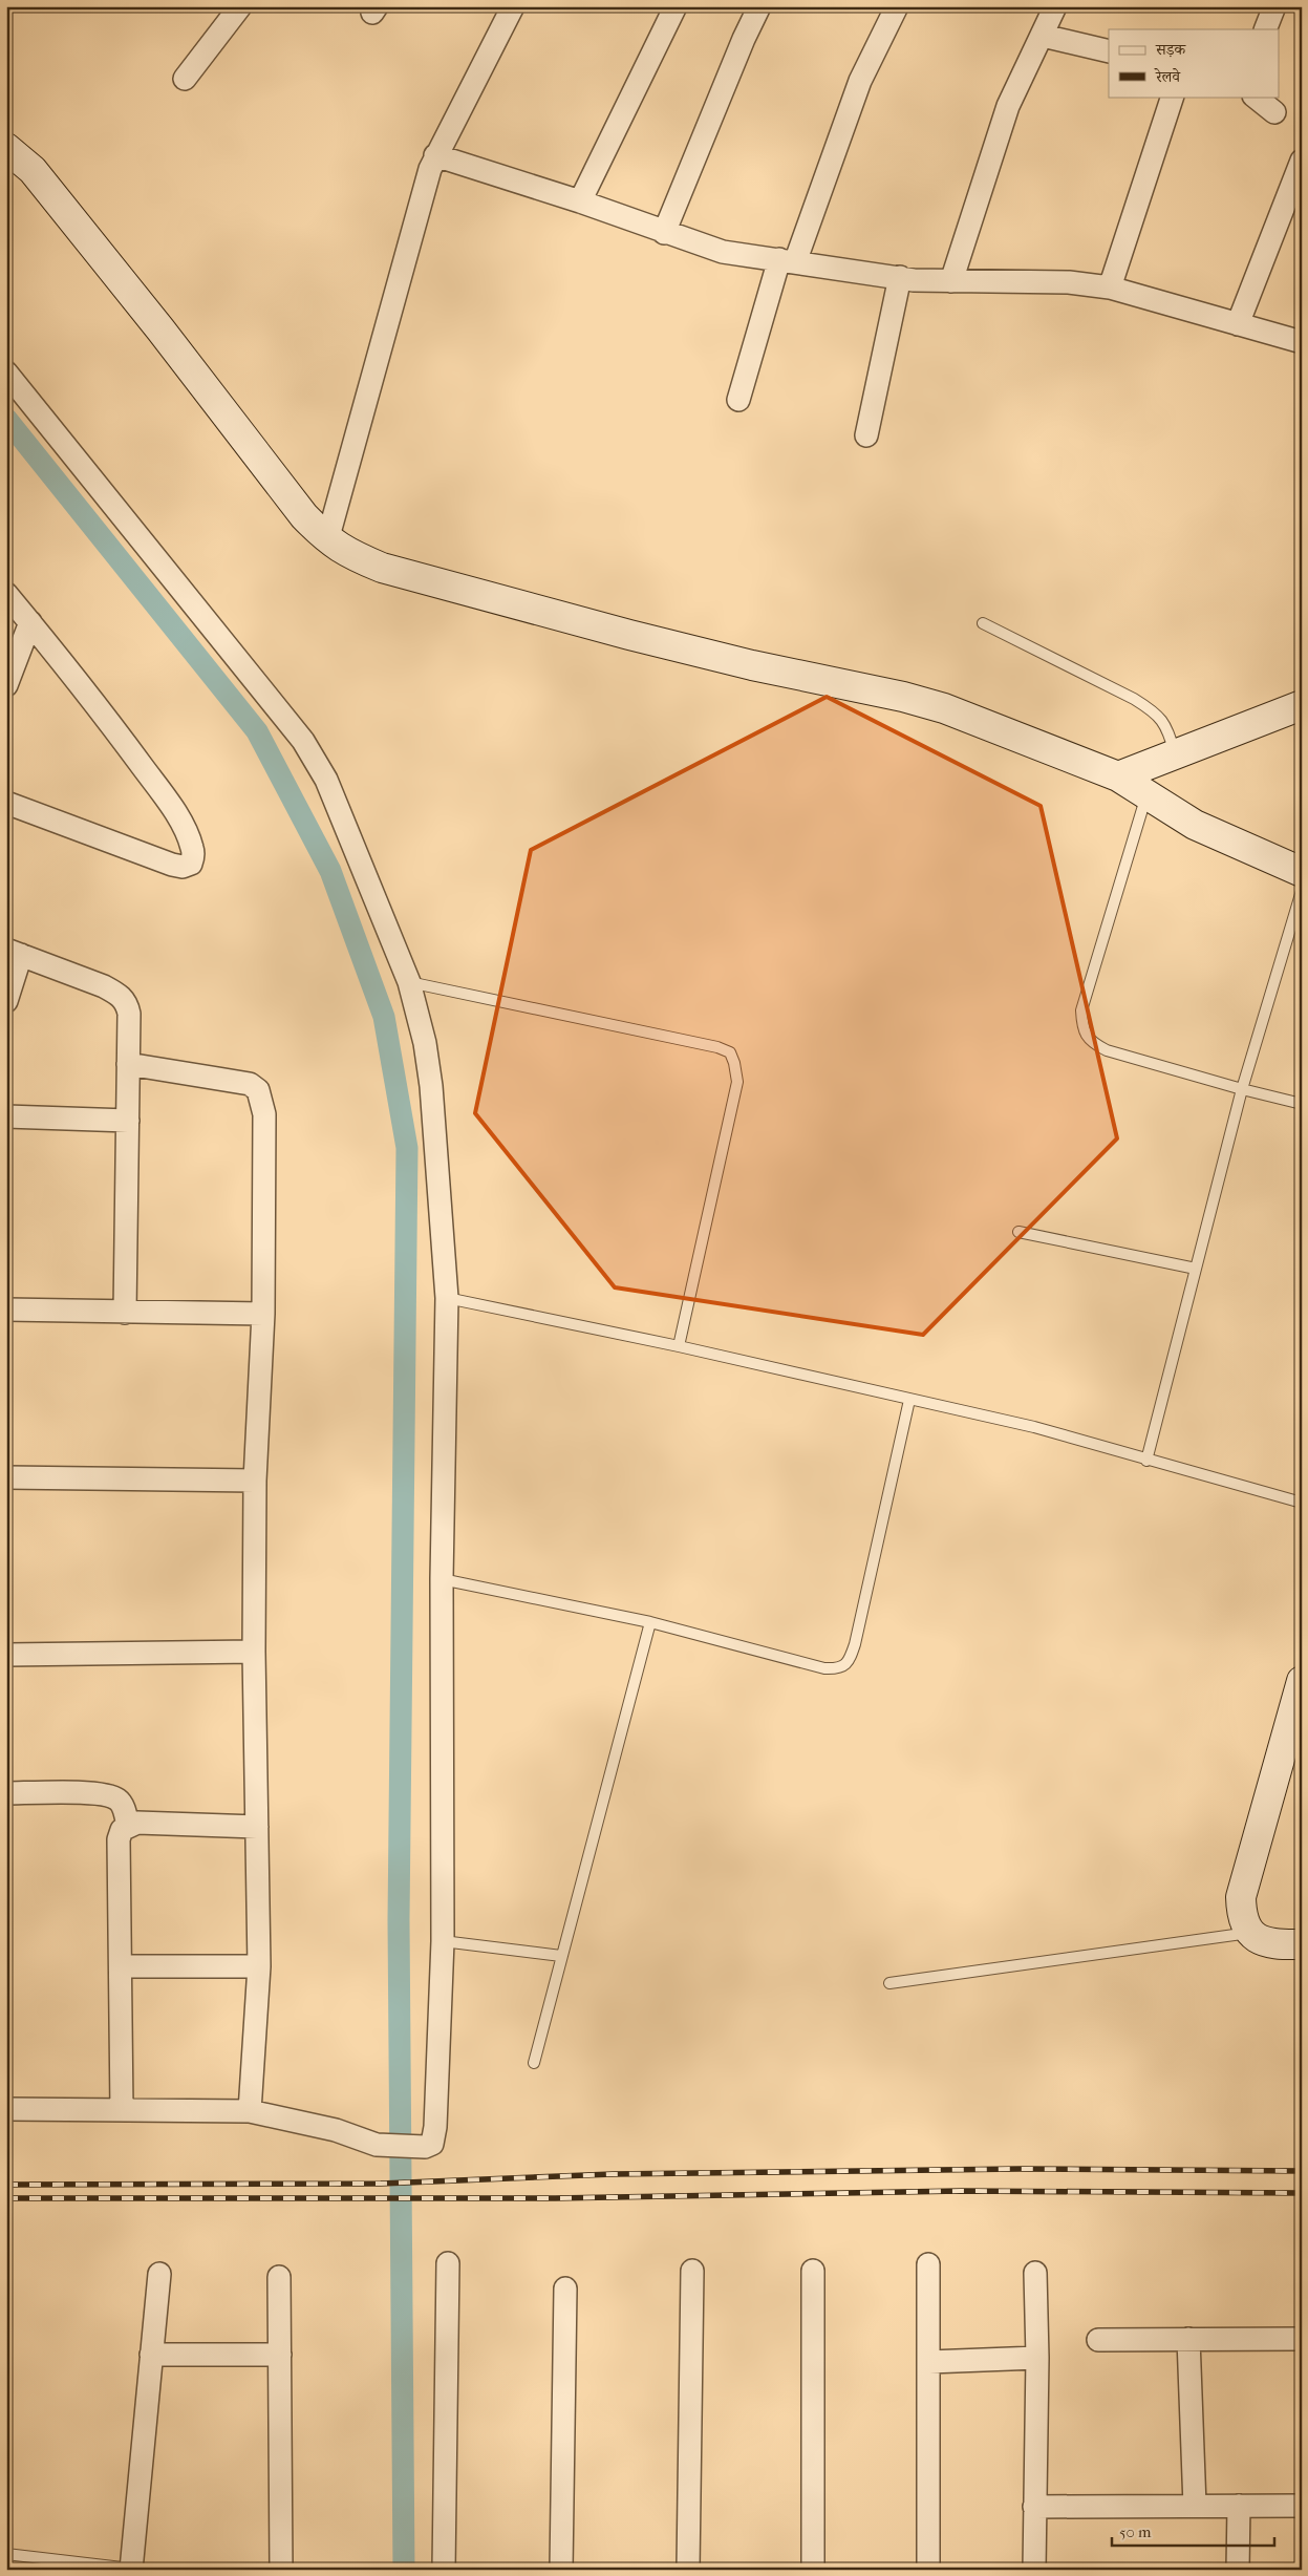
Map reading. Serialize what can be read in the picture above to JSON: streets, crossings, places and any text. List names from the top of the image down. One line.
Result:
{"legend":["सड़क","रेलवे"],"scale_bar":"50 m"}
